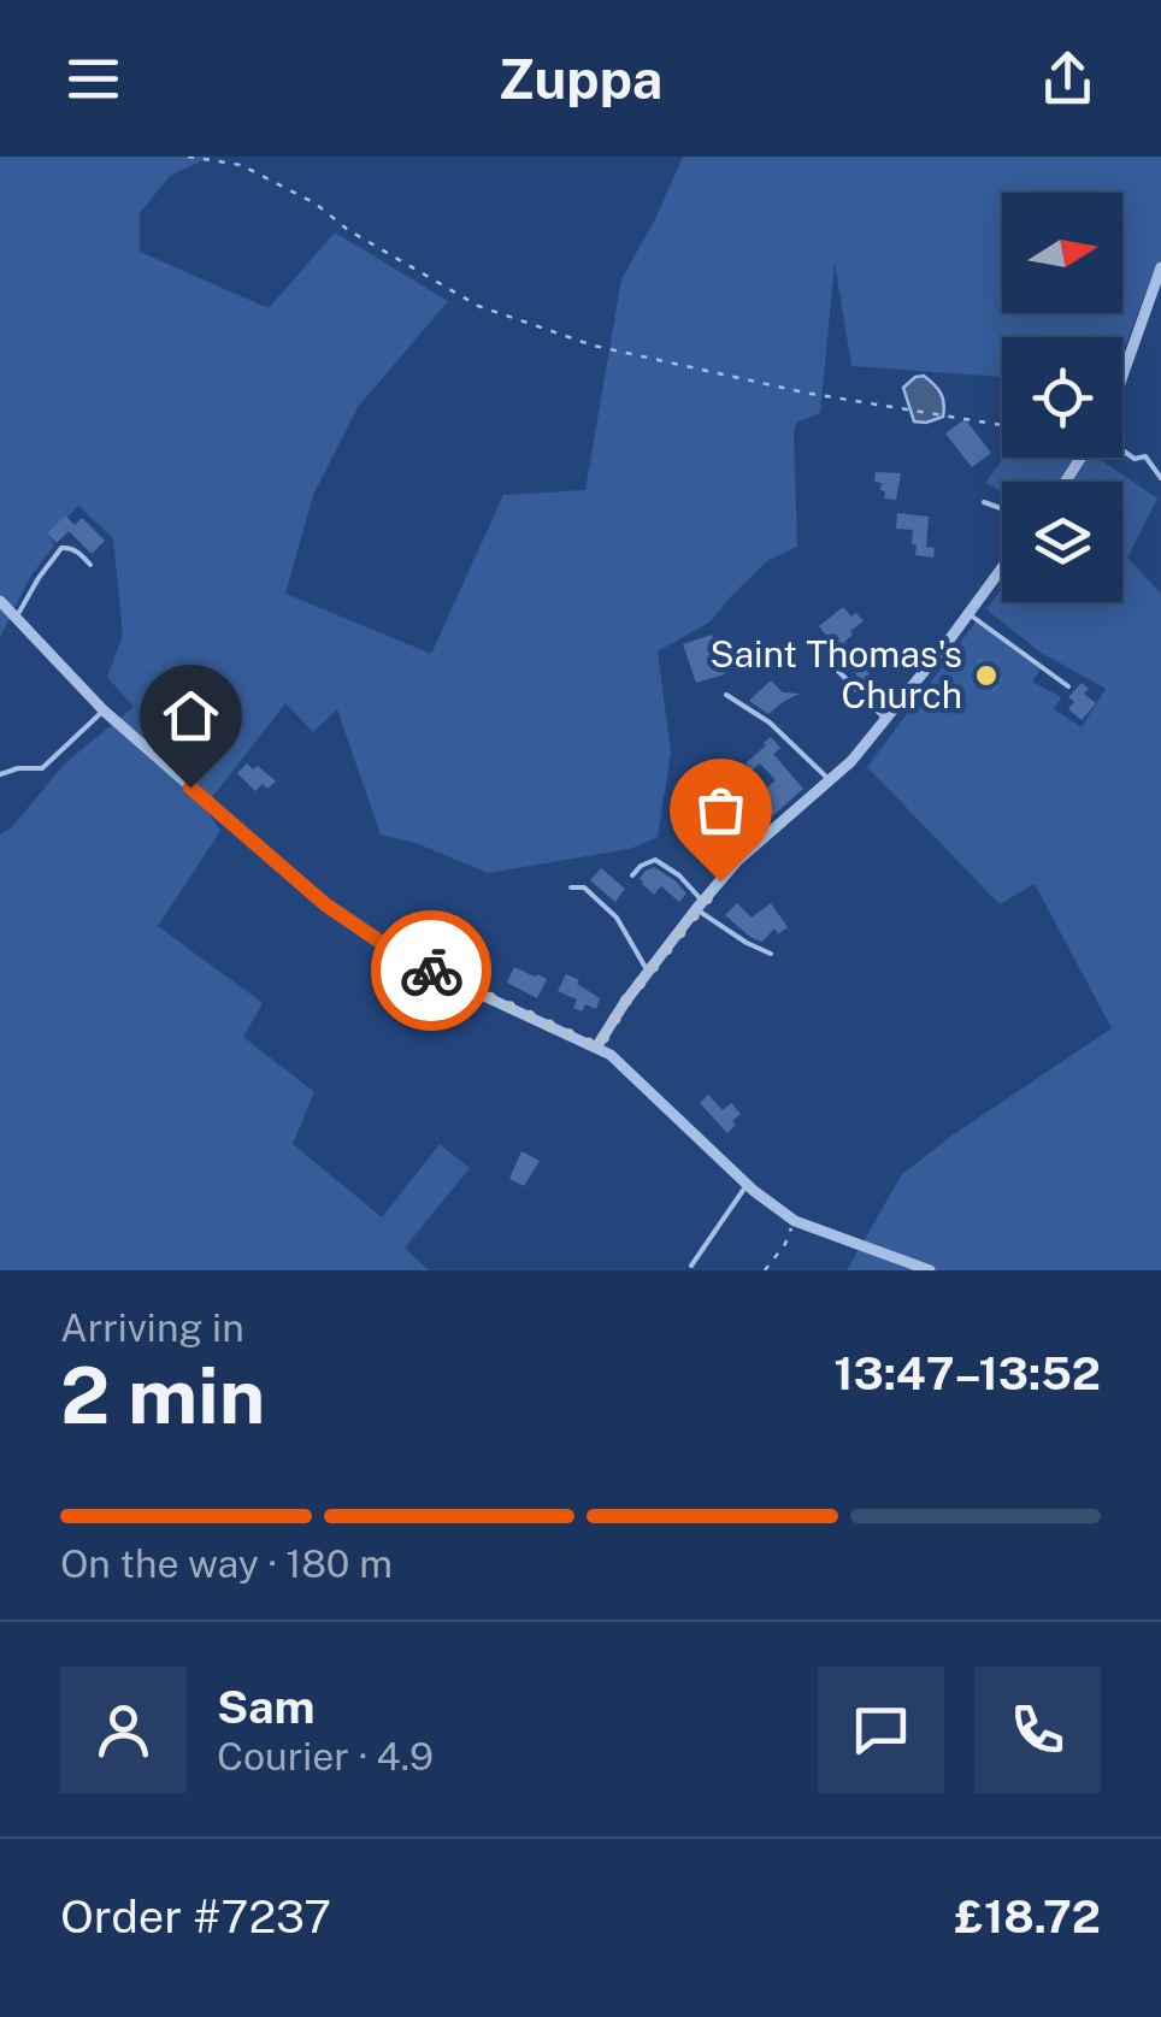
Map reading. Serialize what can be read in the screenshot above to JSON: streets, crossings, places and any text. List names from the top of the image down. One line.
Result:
{"places":["Saint Thomas's Church"],"north":"right","page":{"header":"Zuppa","heading":["2 min","Arriving in","13:47–13:52"],"panel":["Sam","Courier · 4.9","Order #7237","£18.72"],"bar":"On the way · 180 m"}}
